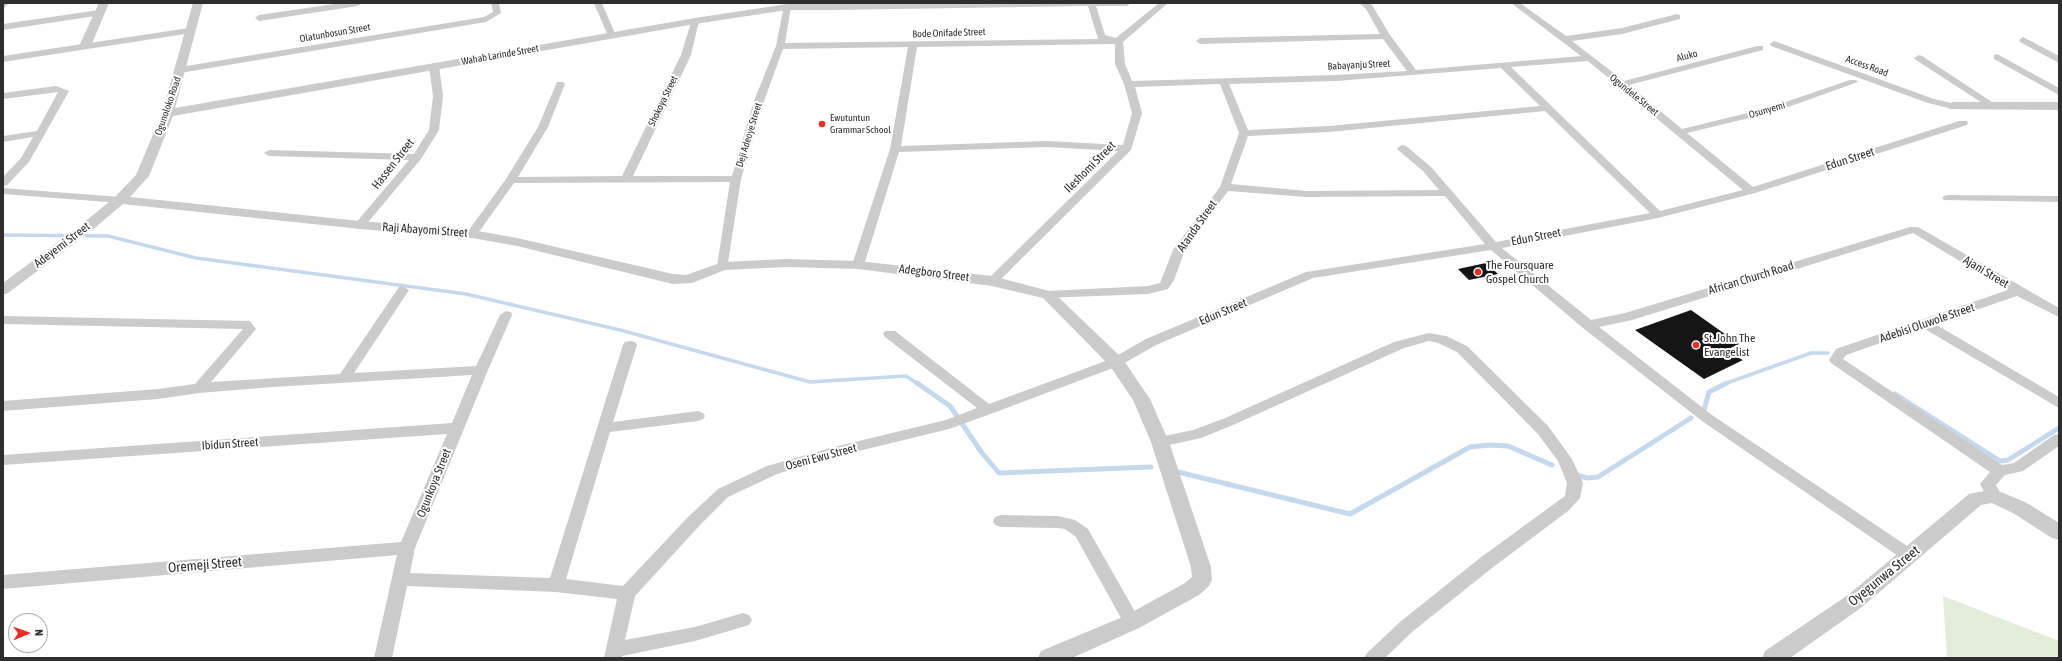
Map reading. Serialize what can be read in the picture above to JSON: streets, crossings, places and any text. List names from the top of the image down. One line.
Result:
{"streets":{"street":["Olatunbosun Street","Bode Onifade Street","Wahab Larinde Street","Aluko","Babayanju Street","Access Road","Ogundele Street","Shokoya Street","Ogunoloko Road","Osunyemi","Deji Adeoye Street","Edun Street","Hassen Street","Ileshomi Street","Atanda Street","Raji Abayomi Street","Adeyemi Street","Ajani Street","Adegboro Street","African Church Road","Adebisi Oluwole Street","Ibidun Street","Oseni Ewu Street","Ogunkoya Street","Oremeji Street","Oyegunwa Street"]},"crossings":[["Olatunbosun Street","Ogunoloko Road"],["Bode Onifade Street","Deji Adeoye Street"],["Bode Onifade Street","Ileshomi Street"],["Wahab Larinde Street","Shokoya Street"],["Wahab Larinde Street","Ogunoloko Road"],["Wahab Larinde Street","Deji Adeoye Street"],["Wahab Larinde Street","Hassen Street"],["Aluko","Ogundele Street"],["Babayanju Street","Ogundele Street"],["Babayanju Street","Ileshomi Street"],["Ogundele Street","Osunyemi"],["Ogundele Street","Edun Street"],["Ogunoloko Road","Raji Abayomi Street"],["Ogunoloko Road","Adeyemi Street"],["Deji Adeoye Street","Raji Abayomi Street"],["Deji Adeoye Street","Adegboro Street"],["Edun Street","Oseni Ewu Street"],["Hassen Street","Raji Abayomi Street"],["Ileshomi Street","Adegboro Street"],["Atanda Street","Adegboro Street"],["Raji Abayomi Street","Adeyemi Street"],["Raji Abayomi Street","Adegboro Street"],["Ajani Street","African Church Road"],["Ajani Street","Adebisi Oluwole Street"],["Ibidun Street","Ogunkoya Street"],["Ogunkoya Street","Oremeji Street"]],"places":["Ewutuntun Grammar School","The Foursquare Gospel Church","St. John The Evangelist"],"north":"right"}
